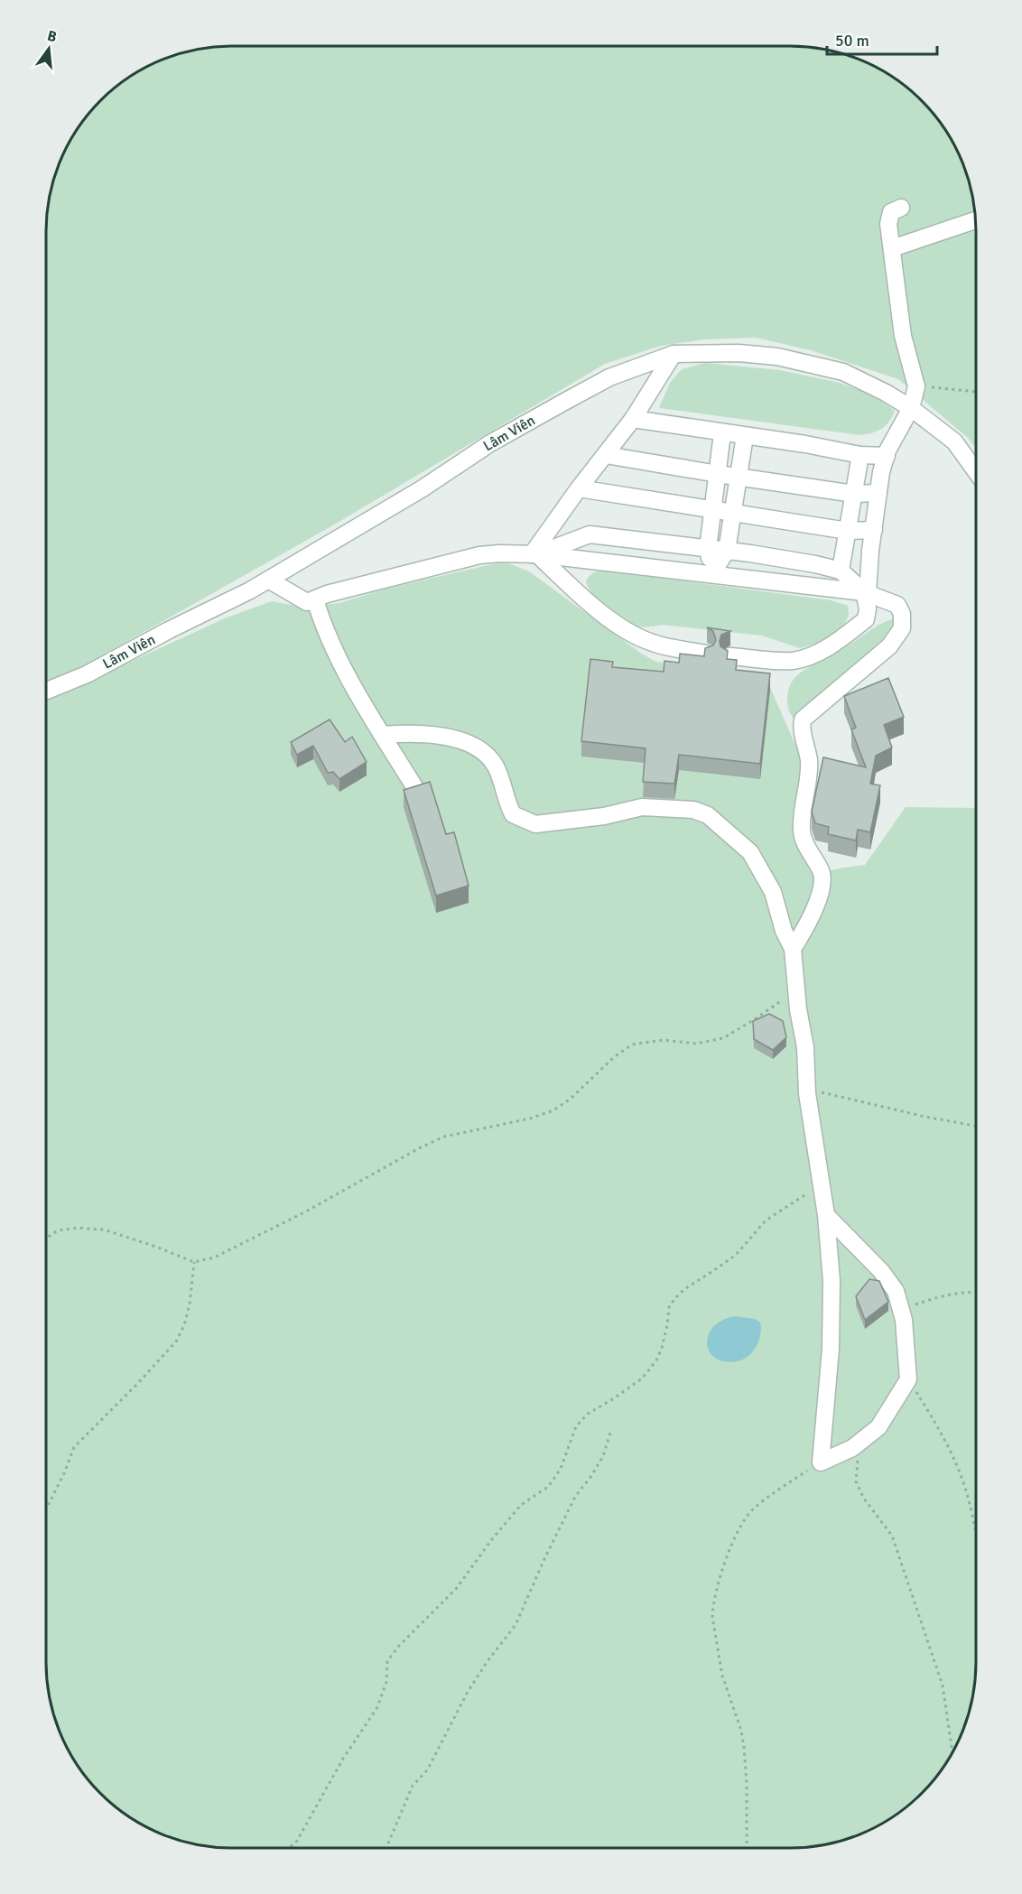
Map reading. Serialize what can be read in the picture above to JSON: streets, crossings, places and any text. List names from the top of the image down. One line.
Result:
{"streets":{"street":["Lâm Viên"]},"scale_bar":"50 m","north":"top"}
